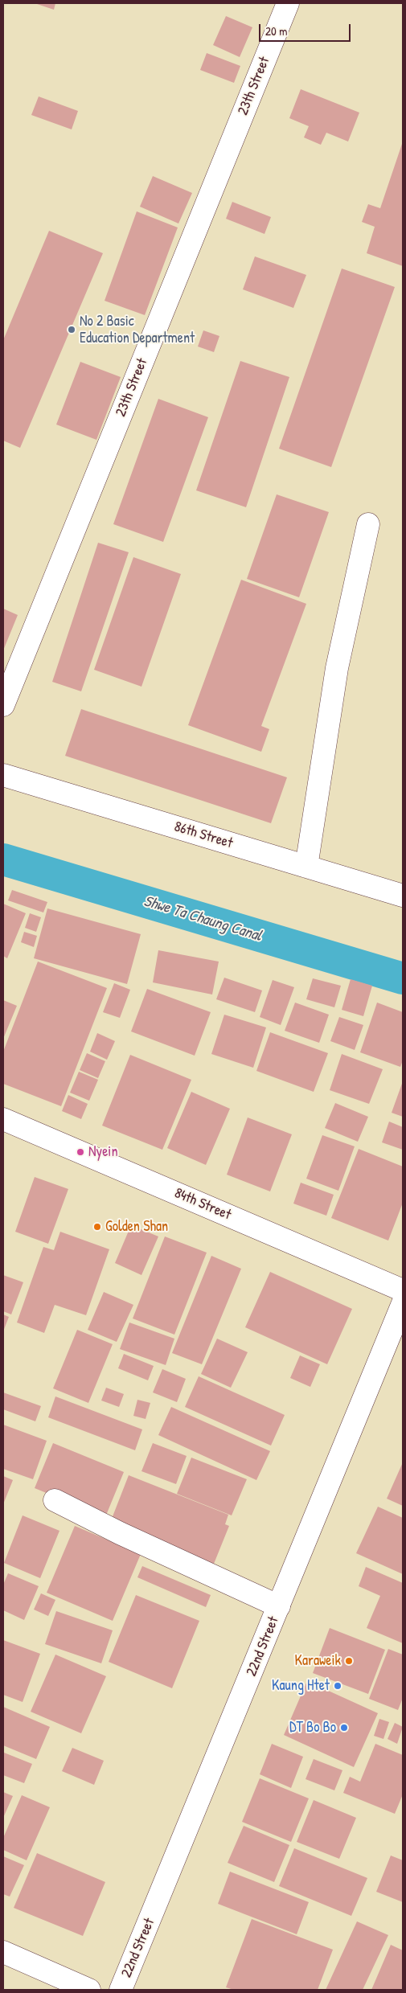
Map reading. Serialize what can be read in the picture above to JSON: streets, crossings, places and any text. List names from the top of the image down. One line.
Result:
{"streets":{"street":["23th Street","86th Street","84th Street","22nd Street"]},"water":["Shwe Ta Chaung Canal"],"places":["No 2 Basic Education Department","Nyein","Golden Shan","Karaweik","Kaung Htet","DT Bo Bo"],"scale_bar":"20 m"}
